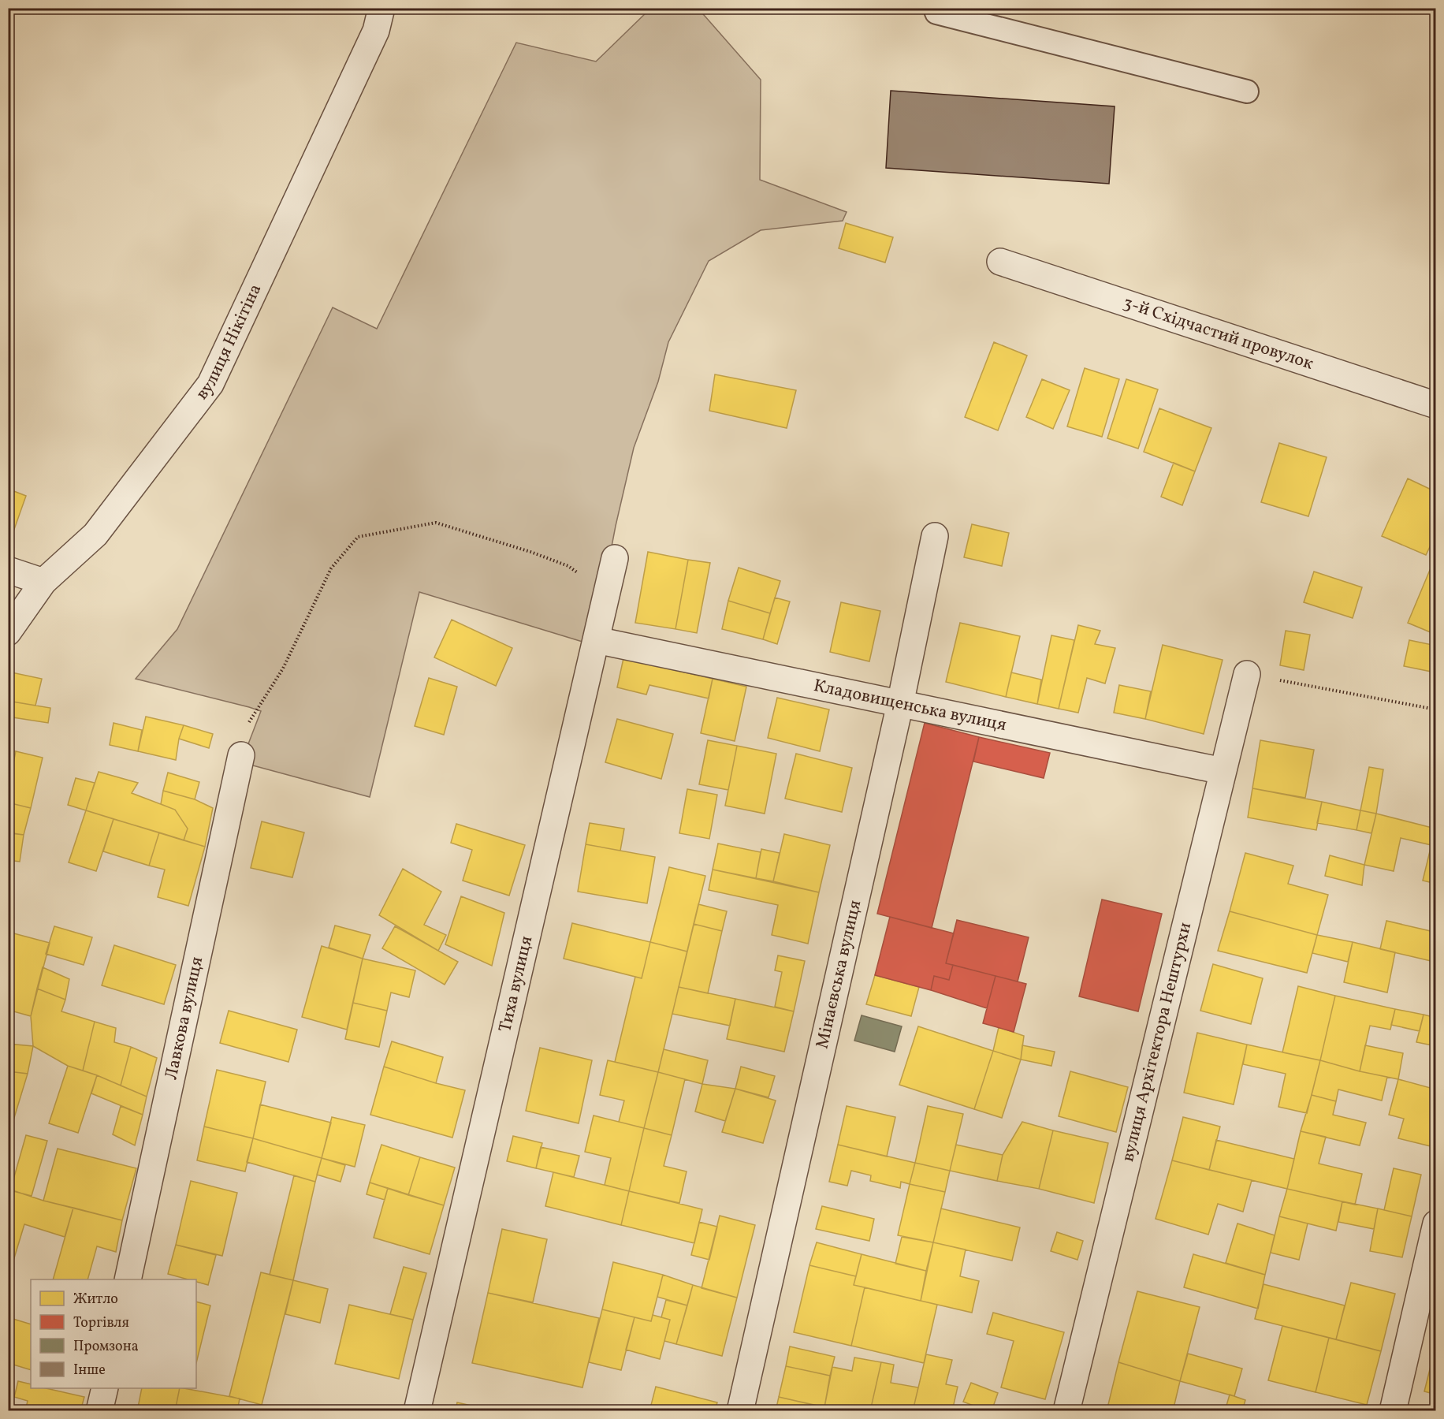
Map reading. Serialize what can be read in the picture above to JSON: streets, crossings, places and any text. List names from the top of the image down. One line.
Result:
{"streets":{"street":["3-й Східчастий провулок","вулиця Нікітіна","Кладовищенська вулиця","Мінаєвська вулиця","Тиха вулиця","Лавкова вулиця","вулиця Архітектора Нештурхи"]},"crossings":[["Кладовищенська вулиця","Мінаєвська вулиця"],["Кладовищенська вулиця","Тиха вулиця"],["Кладовищенська вулиця","вулиця Архітектора Нештурхи"]],"legend":["Житло","Торгівля","Промзона","Інше"]}
